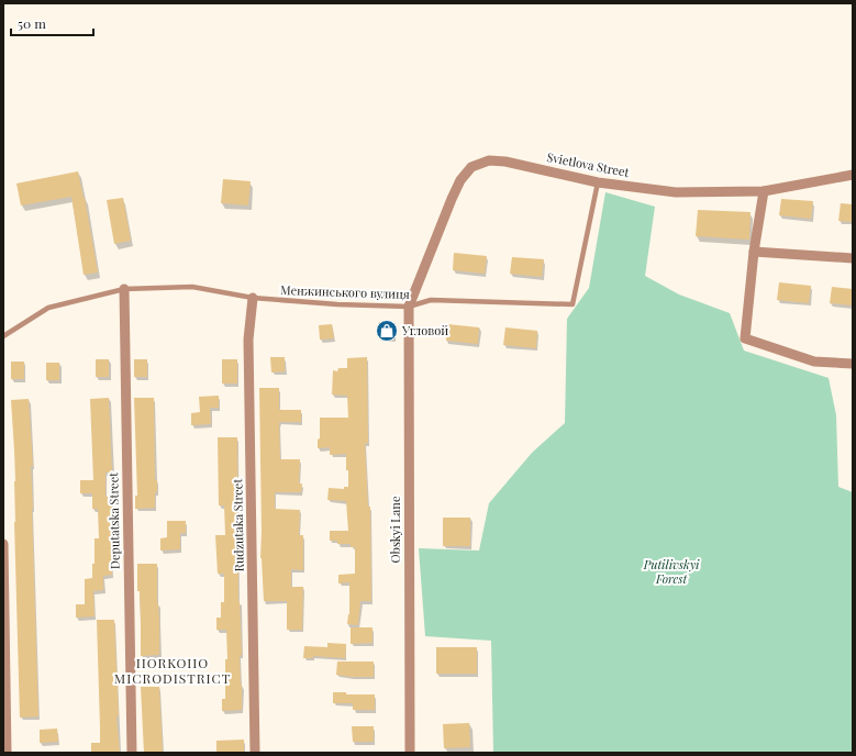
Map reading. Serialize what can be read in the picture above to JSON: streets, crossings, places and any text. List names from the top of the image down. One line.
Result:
{"streets":{"street":["Svietlova Street","Deputatska Street","Rudzutaka Street","Obskyi Lane"],"lane":["Менжинського вулиця"]},"crossings":[["Svietlova Street","Менжинського вулиця"],["Svietlova Street","Obskyi Lane"],["Менжинського вулиця","Deputatska Street"],["Менжинського вулиця","Rudzutaka Street"],["Менжинського вулиця","Obskyi Lane"]],"districts":["HORKOHO MICRODISTRICT"],"parks":["Putilivskyi Forest"],"places":{"shop":["Угловой"]},"scale_bar":"50 m"}
